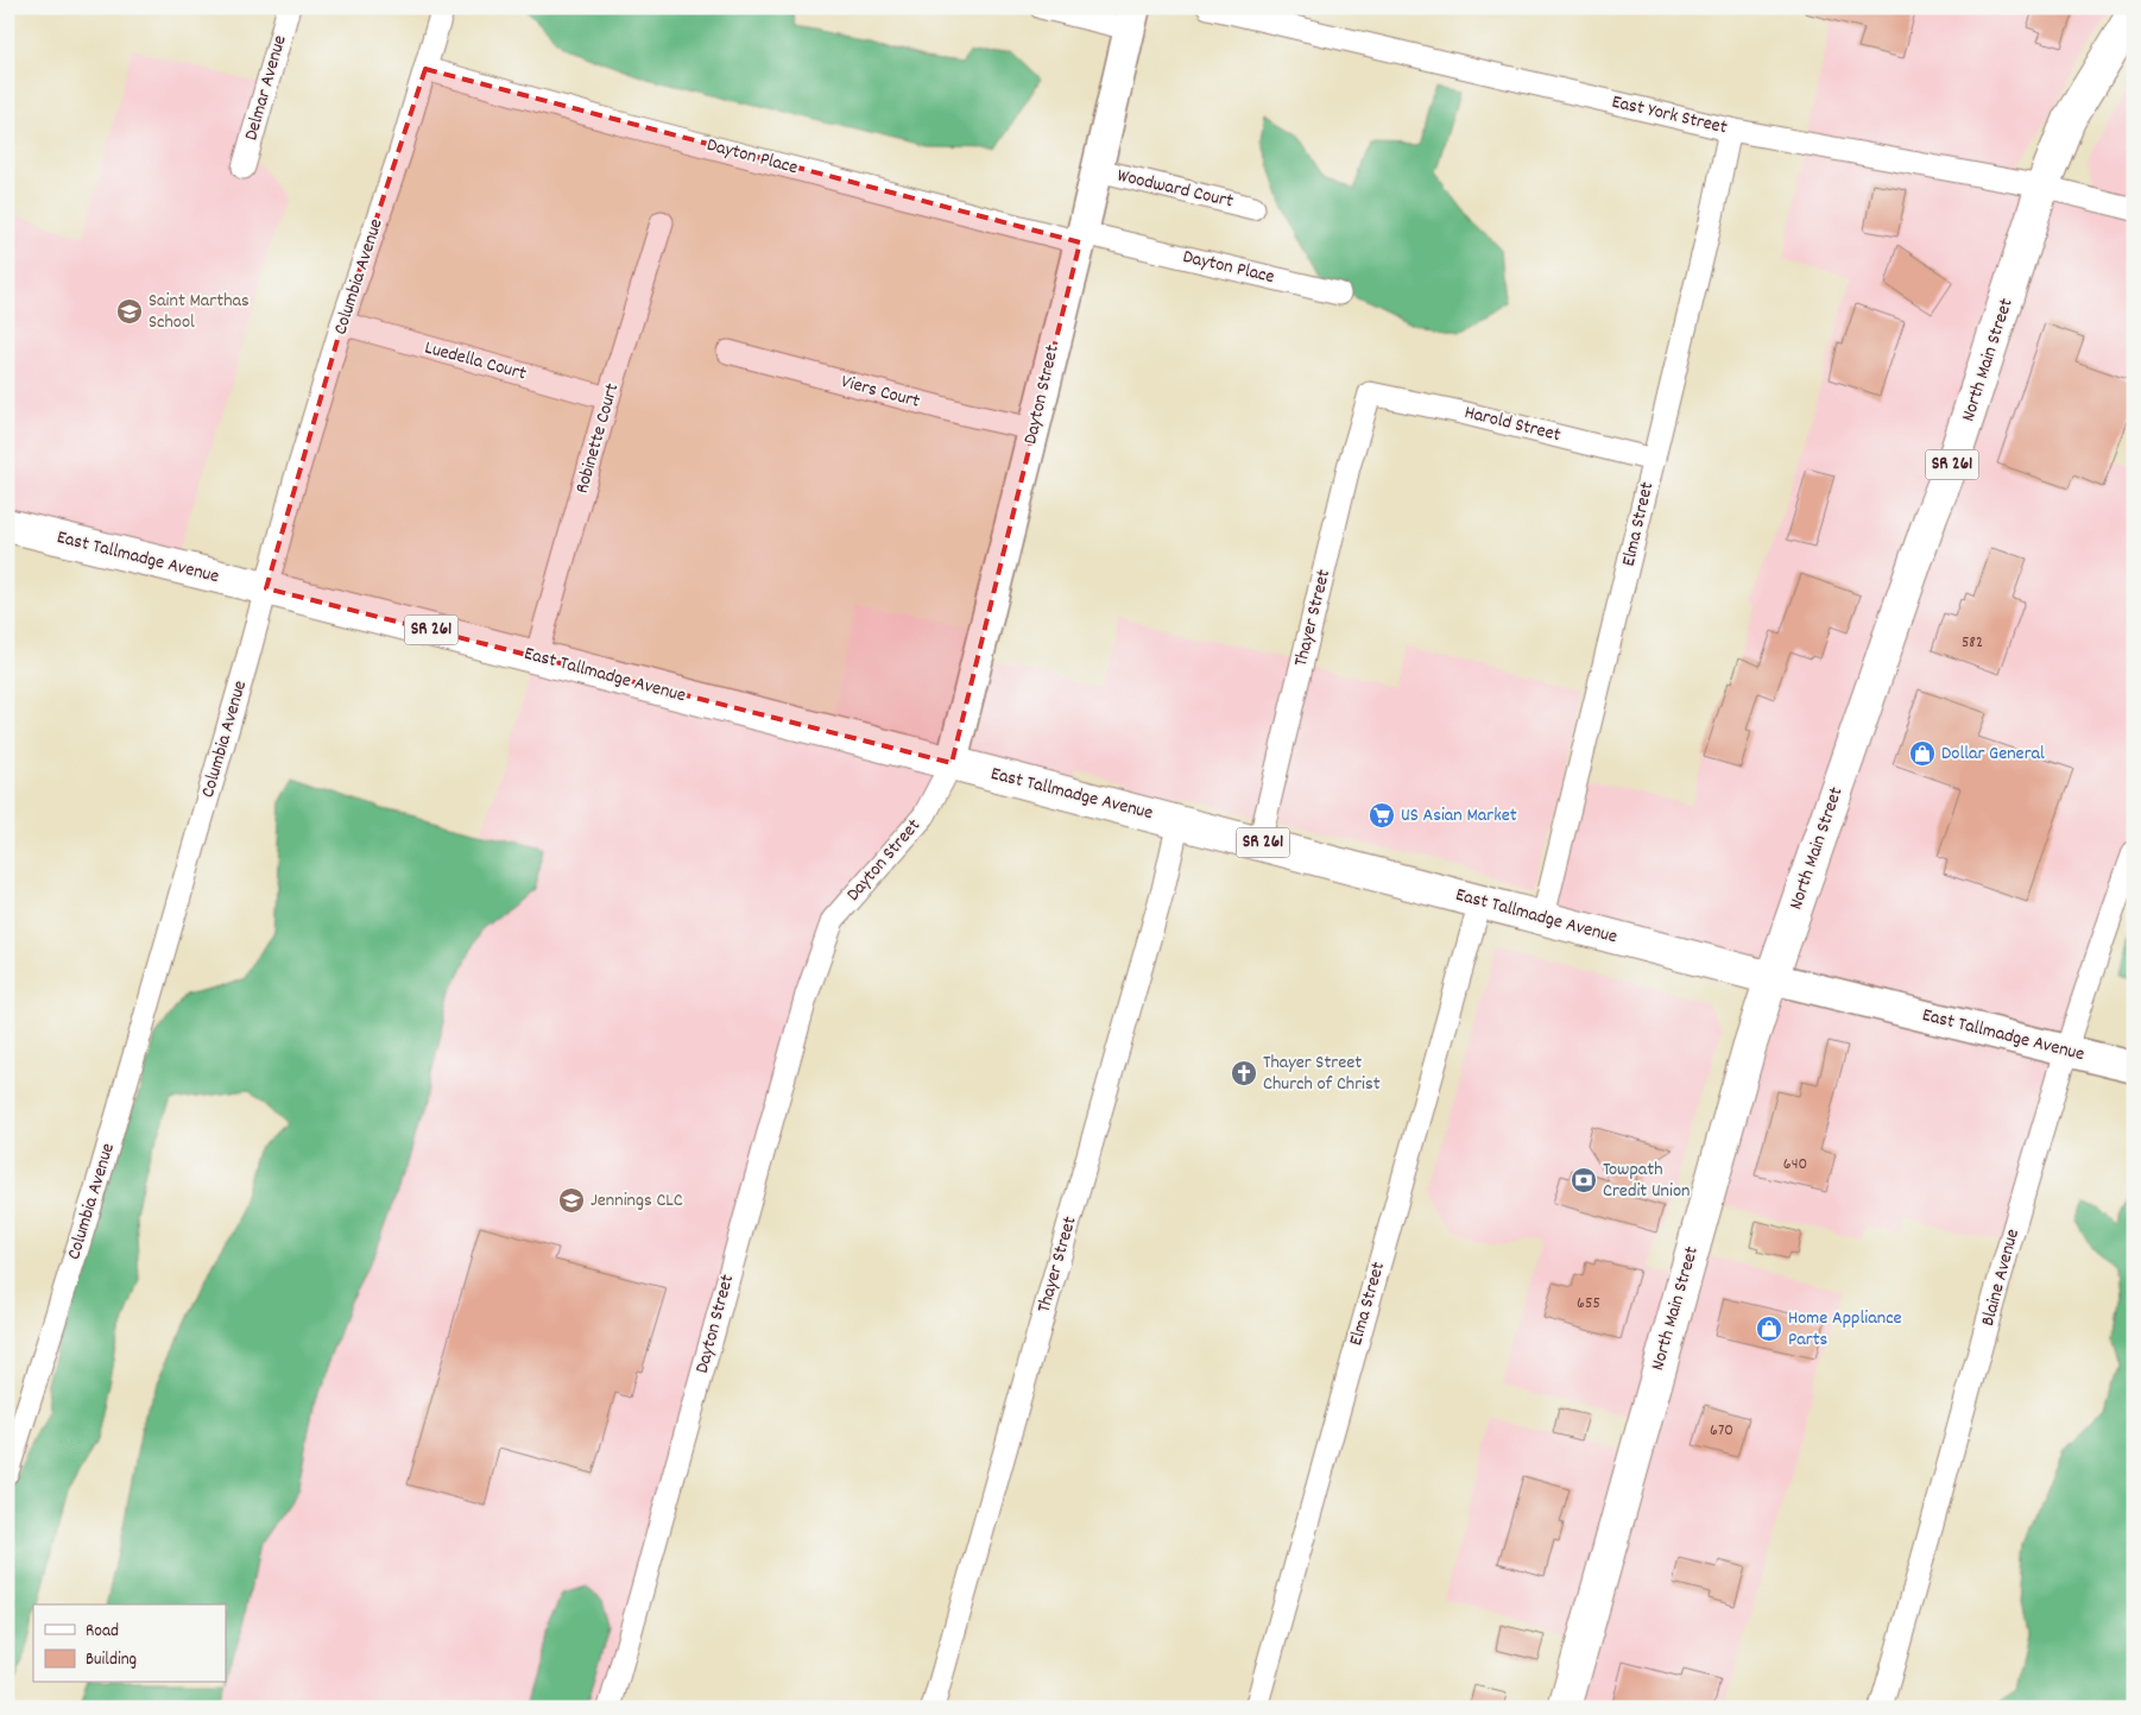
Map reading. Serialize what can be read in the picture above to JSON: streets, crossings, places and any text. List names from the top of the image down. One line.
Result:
{"streets":{"main road":["North Main Street","SR 261","East Tallmadge Avenue"],"street":["Delmar Avenue","East York Street","Dayton Place","Woodward Court","Columbia Avenue","Luedella Court","Viers Court","Dayton Street","Harold Street","Robinette Court","Elma Street","Thayer Street","Blaine Avenue"]},"crossings":[["East York Street","North Main Street"],["East York Street","Elma Street"],["Dayton Place","Columbia Avenue"],["Dayton Place","Dayton Street"],["Woodward Court","Dayton Street"],["Columbia Avenue","Luedella Court"],["Columbia Avenue","East Tallmadge Avenue"],["North Main Street","East Tallmadge Avenue"],["Luedella Court","Robinette Court"],["Viers Court","Dayton Street"],["Dayton Street","East Tallmadge Avenue"],["Harold Street","Elma Street"],["Harold Street","Thayer Street"],["Robinette Court","East Tallmadge Avenue"],["Elma Street","East Tallmadge Avenue"],["East Tallmadge Avenue","Thayer Street"],["East Tallmadge Avenue","Blaine Avenue"]],"places":{"school or university":["Saint Marthas School","Jennings CLC"],"shop":["Dollar General","Home Appliance Parts"],"supermarket":["US Asian Market"],"church":["Thayer Street Church of Christ"],"bank":["Towpath Credit Union"]},"house_numbers":["582","640","655","670"],"legend":["Road","Building"]}
